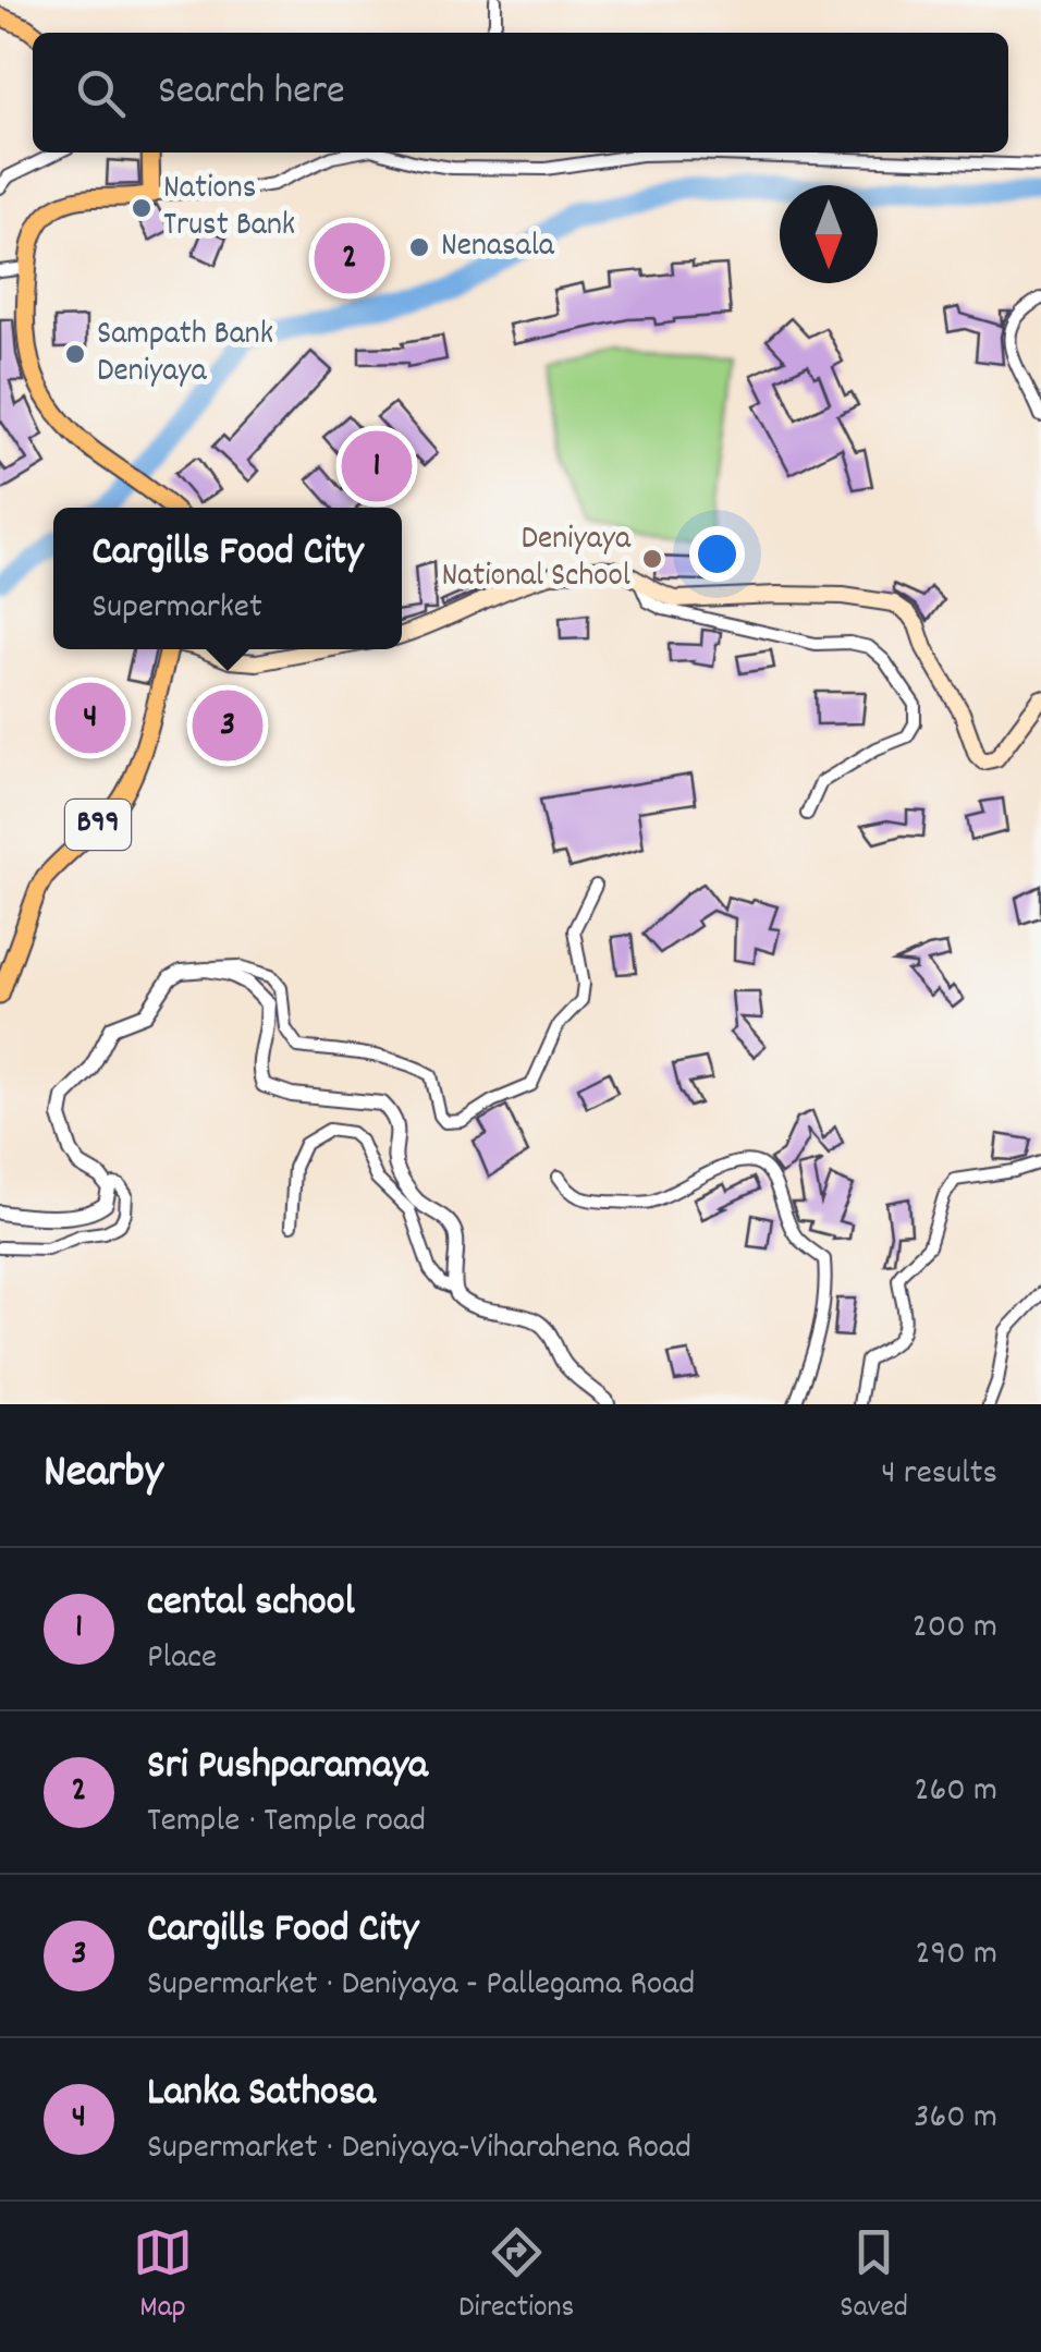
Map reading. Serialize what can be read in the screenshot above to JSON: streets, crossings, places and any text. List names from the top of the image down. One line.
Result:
{"streets":{"main road":["B99"]},"places":["Nations Trust Bank","Nenasala","Sampath Bank Deniyaya","Deniyaya National School"],"north":"bottom","page":{"search":"Search here","pins":["2","1","4","3"],"popup":["Cargills Food City","Supermarket"],"heading":["Nearby","4 results"],"list":[{"mark":"1","name":"cental school","note":"Place","value":"200 m"},{"mark":"2","name":"Sri Pushparamaya","note":"Temple · Temple road","value":"260 m"},{"mark":"3","name":"Cargills Food City","note":"Supermarket · Deniyaya - Pallegama Road","value":"290 m"},{"mark":"4","name":"Lanka Sathosa","note":"Supermarket · Deniyaya-Viharahena Road","value":"360 m"}],"nav":["Map","Directions","Saved"]}}
